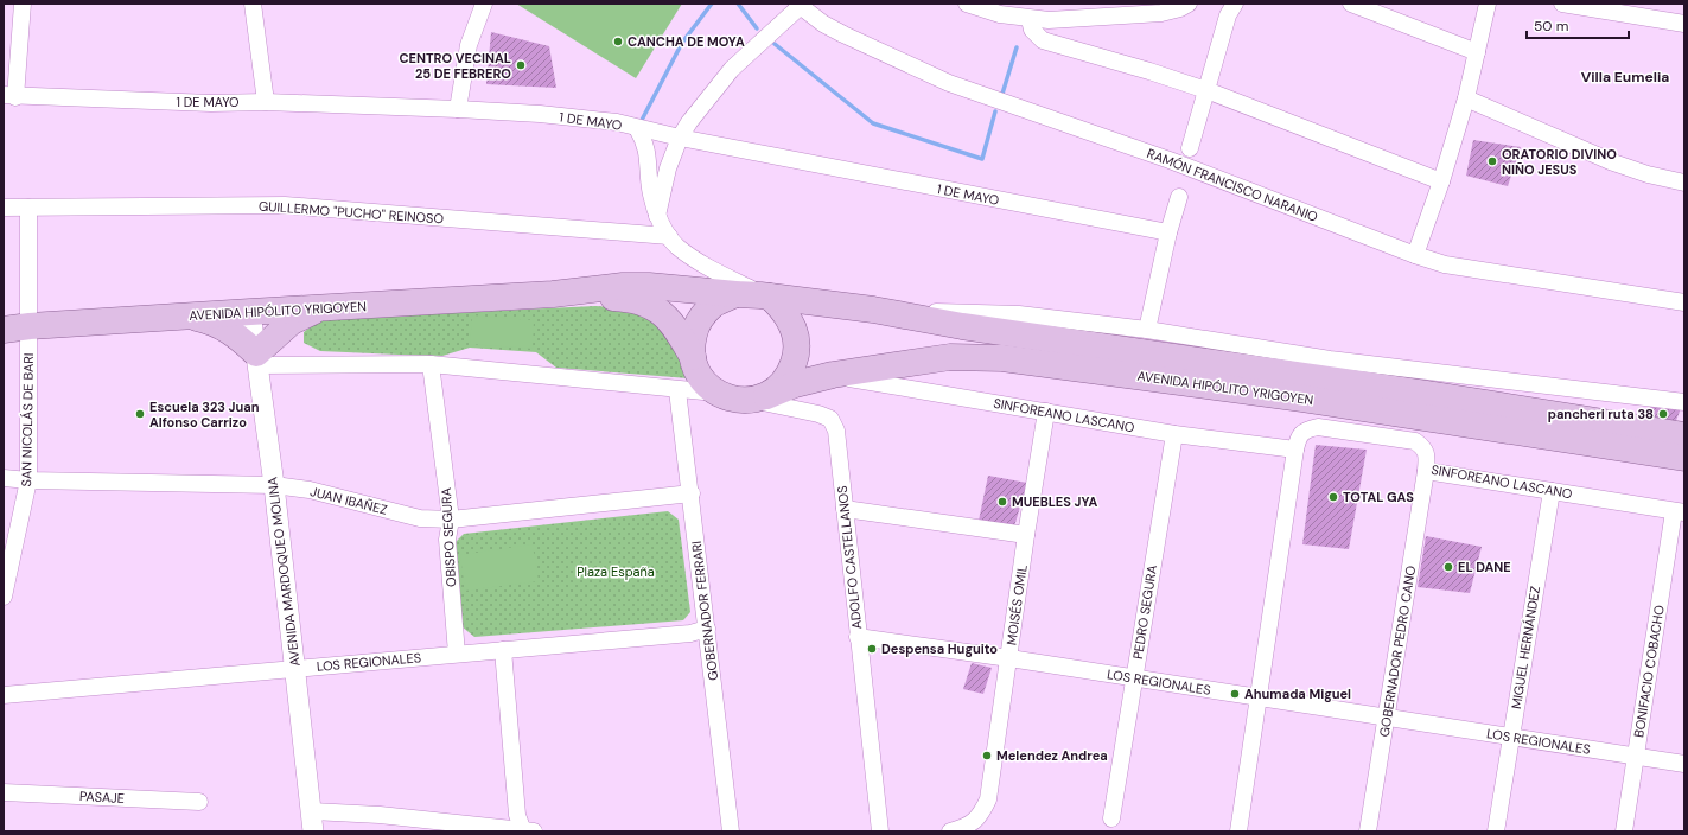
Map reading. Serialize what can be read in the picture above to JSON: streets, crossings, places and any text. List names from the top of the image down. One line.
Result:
{"streets":{"main road":["AVENIDA HIPÓLITO YRIGOYEN"],"street":["1 DE MAYO","RAMÓN FRANCISCO NARANIO","GUILLERMO \"PUCHO\" REINOSO","SINFOREANO LASCANO","SAN NICOLÁS DE BARI","JUAN IBAÑEZ","OBISPO SEGURA","ADOLFO CASTELLANOS","AVENIDA MARDOQUEO MOLINA","MOISÉS OMIL","GOBERNADOR FERRARI","PEDRO SEGURA","MIGUEL HERNÁNDEZ","GOBERNADOR PEDRO CANO","LOS REGIONALES","BONIFACIO COBACHO","PASAJE"]},"crossings":[["GUILLERMO \"PUCHO\" REINOSO","SAN NICOLÁS DE BARI"],["AVENIDA HIPÓLITO YRIGOYEN","SINFOREANO LASCANO"],["AVENIDA HIPÓLITO YRIGOYEN","SAN NICOLÁS DE BARI"],["AVENIDA HIPÓLITO YRIGOYEN","ADOLFO CASTELLANOS"],["AVENIDA HIPÓLITO YRIGOYEN","AVENIDA MARDOQUEO MOLINA"],["SINFOREANO LASCANO","MOISÉS OMIL"],["SINFOREANO LASCANO","PEDRO SEGURA"],["SINFOREANO LASCANO","MIGUEL HERNÁNDEZ"],["SINFOREANO LASCANO","GOBERNADOR PEDRO CANO"],["SINFOREANO LASCANO","LOS REGIONALES"],["SINFOREANO LASCANO","BONIFACIO COBACHO"],["SAN NICOLÁS DE BARI","JUAN IBAÑEZ"],["JUAN IBAÑEZ","OBISPO SEGURA"],["JUAN IBAÑEZ","AVENIDA MARDOQUEO MOLINA"],["JUAN IBAÑEZ","GOBERNADOR FERRARI"],["OBISPO SEGURA","LOS REGIONALES"],["ADOLFO CASTELLANOS","LOS REGIONALES"],["AVENIDA MARDOQUEO MOLINA","LOS REGIONALES"],["MOISÉS OMIL","LOS REGIONALES"],["GOBERNADOR FERRARI","LOS REGIONALES"],["PEDRO SEGURA","LOS REGIONALES"],["MIGUEL HERNÁNDEZ","LOS REGIONALES"],["GOBERNADOR PEDRO CANO","LOS REGIONALES"],["LOS REGIONALES","BONIFACIO COBACHO"]],"districts":["Villa Eumelia"],"parks":["Plaza España"],"places":["CANCHA DE MOYA","CENTRO VECINAL 25 DE FEBRERO","ORATORIO DIVINO NIÑO JESUS","Escuela 323 Juan Alfonso Carrizo","pancheri ruta 38","TOTAL GAS","MUEBLES JYA","EL DANE","Despensa Huguito","Ahumada Miguel","Melendez Andrea"],"scale_bar":"50 m"}
